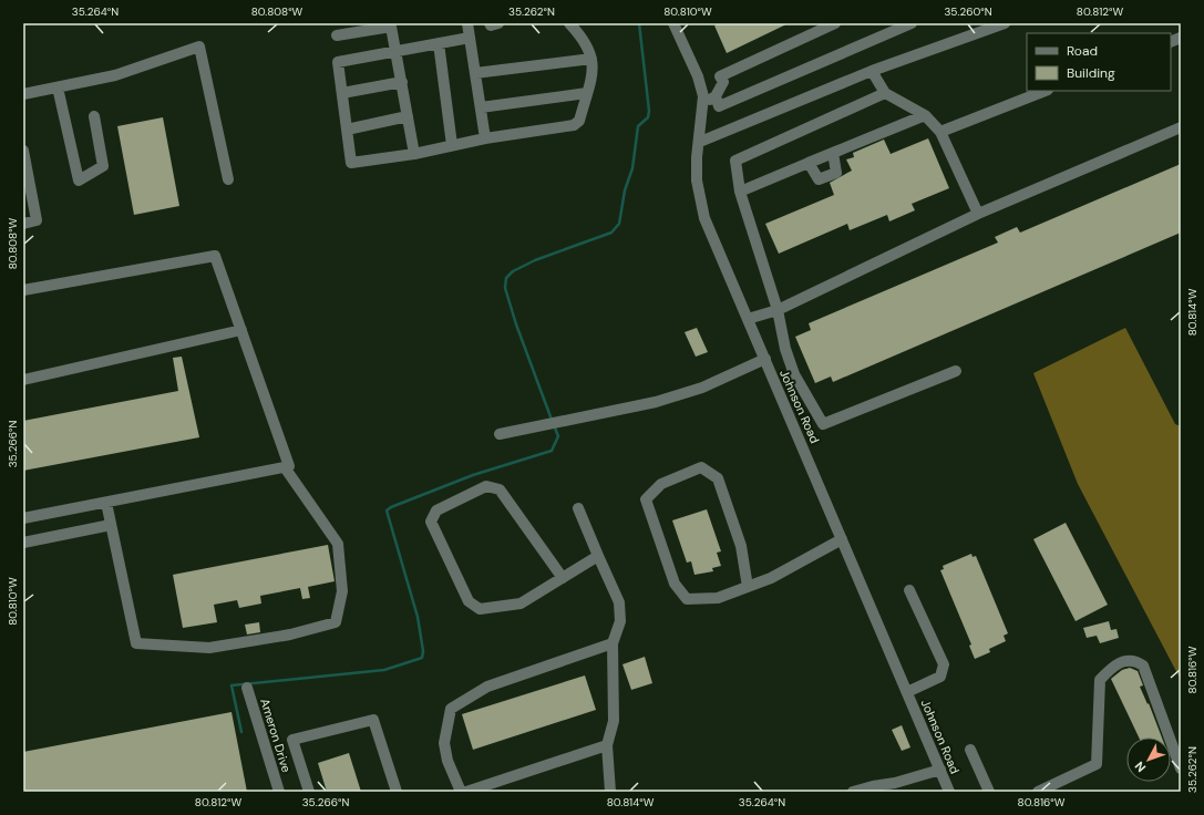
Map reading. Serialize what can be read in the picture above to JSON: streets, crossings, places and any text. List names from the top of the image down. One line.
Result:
{"streets":{"street":["Johnson Road","Ameron Drive"]},"legend":["Road","Building"],"north":"bottom left","coordinates":["35.264°N","80.808°W","35.262°N","80.810°W","35.260°N","80.812°W","80.814°W","35.266°N","80.816°W"]}
